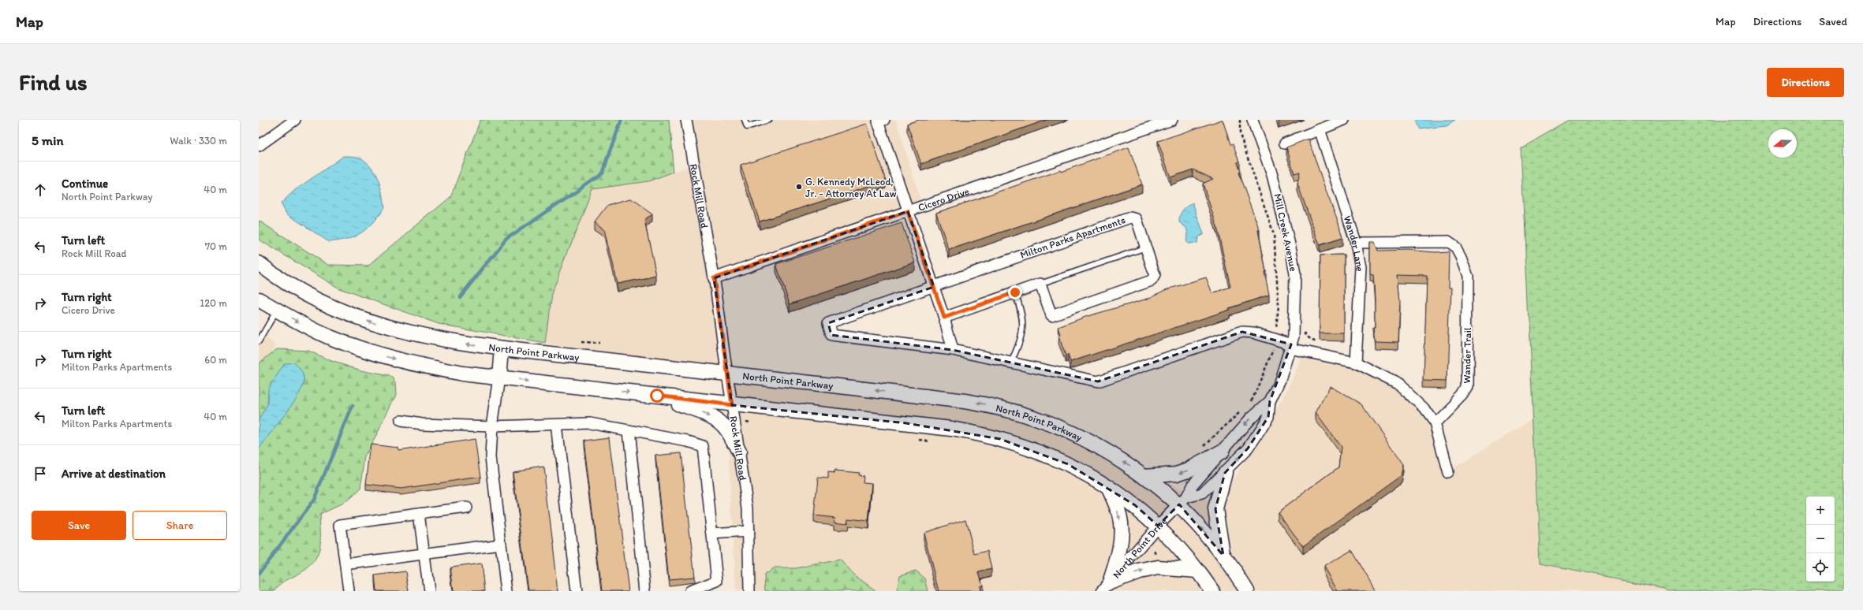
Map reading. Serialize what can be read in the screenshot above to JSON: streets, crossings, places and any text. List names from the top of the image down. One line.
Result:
{"streets":{"street":["Rock Mill Road","Cicero Drive","Mill Creek Avenue","Milton Parks Apartments","Wander Lane","North Point Parkway","Wander Trail","North Point Drive"]},"crossings":[["Rock Mill Road","Cicero Drive"],["Rock Mill Road","North Point Parkway"],["Mill Creek Avenue","Milton Parks Apartments"],["Mill Creek Avenue","North Point Parkway"],["Mill Creek Avenue","North Point Drive"],["Wander Lane","Wander Trail"],["North Point Parkway","North Point Drive"]],"places":["G. Kennedy McLeod, Jr. - Attorney At Law"],"north":"left","page":{"header":"Map","nav":["Map","Directions","Saved"],"buttons":["Directions",["Save","Share"]],"title":"Find us","heading":["5 min","Walk · 330 m"],"list":[["Continue","North Point Parkway","40 m"],["Turn left","Rock Mill Road","70 m"],["Turn right","Cicero Drive","120 m"],["Turn right","Milton Parks Apartments","60 m"],["Turn left","Milton Parks Apartments","40 m"],"Arrive at destination"],"map_buttons":["+","−"]}}
